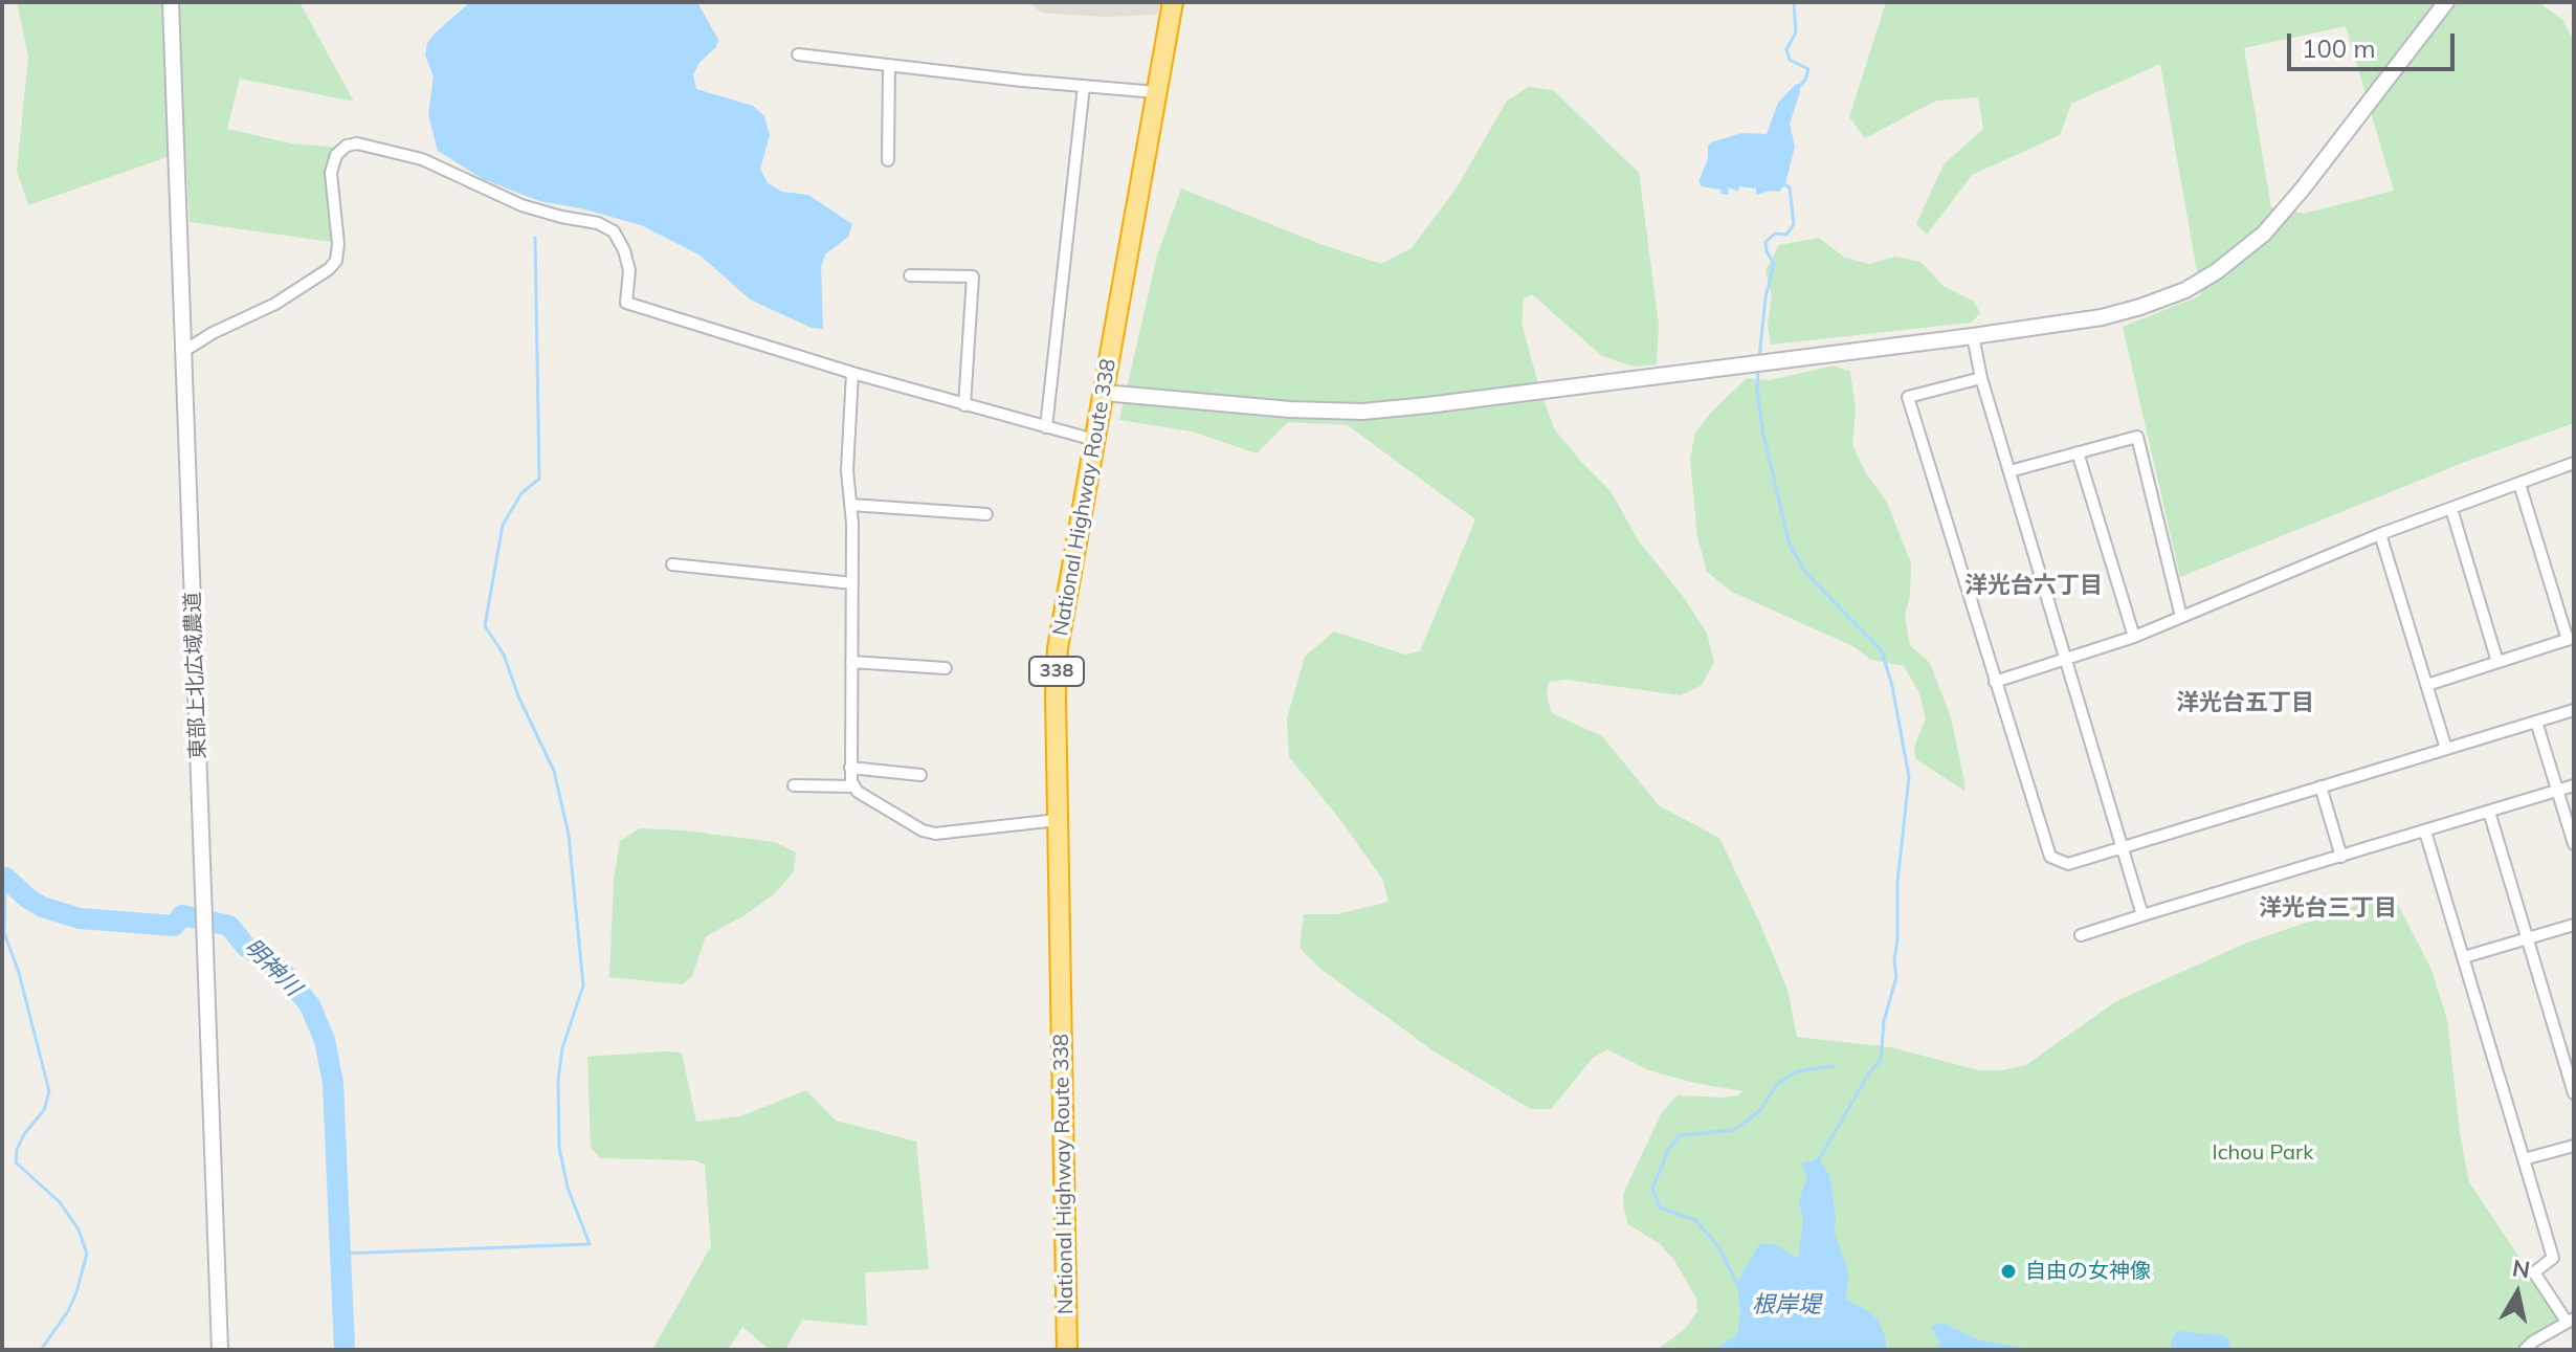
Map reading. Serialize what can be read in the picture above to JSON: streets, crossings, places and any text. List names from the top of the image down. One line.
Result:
{"streets":{"highway":["National Highway Route 338","338"],"street":["東部上北広域農道"]},"districts":["洋光台六丁目","洋光台五丁目","洋光台三丁目"],"water":["明神川","根岸堤"],"parks":["Ichou Park"],"places":["自由の女神像"],"scale_bar":"100 m","north":"top"}
